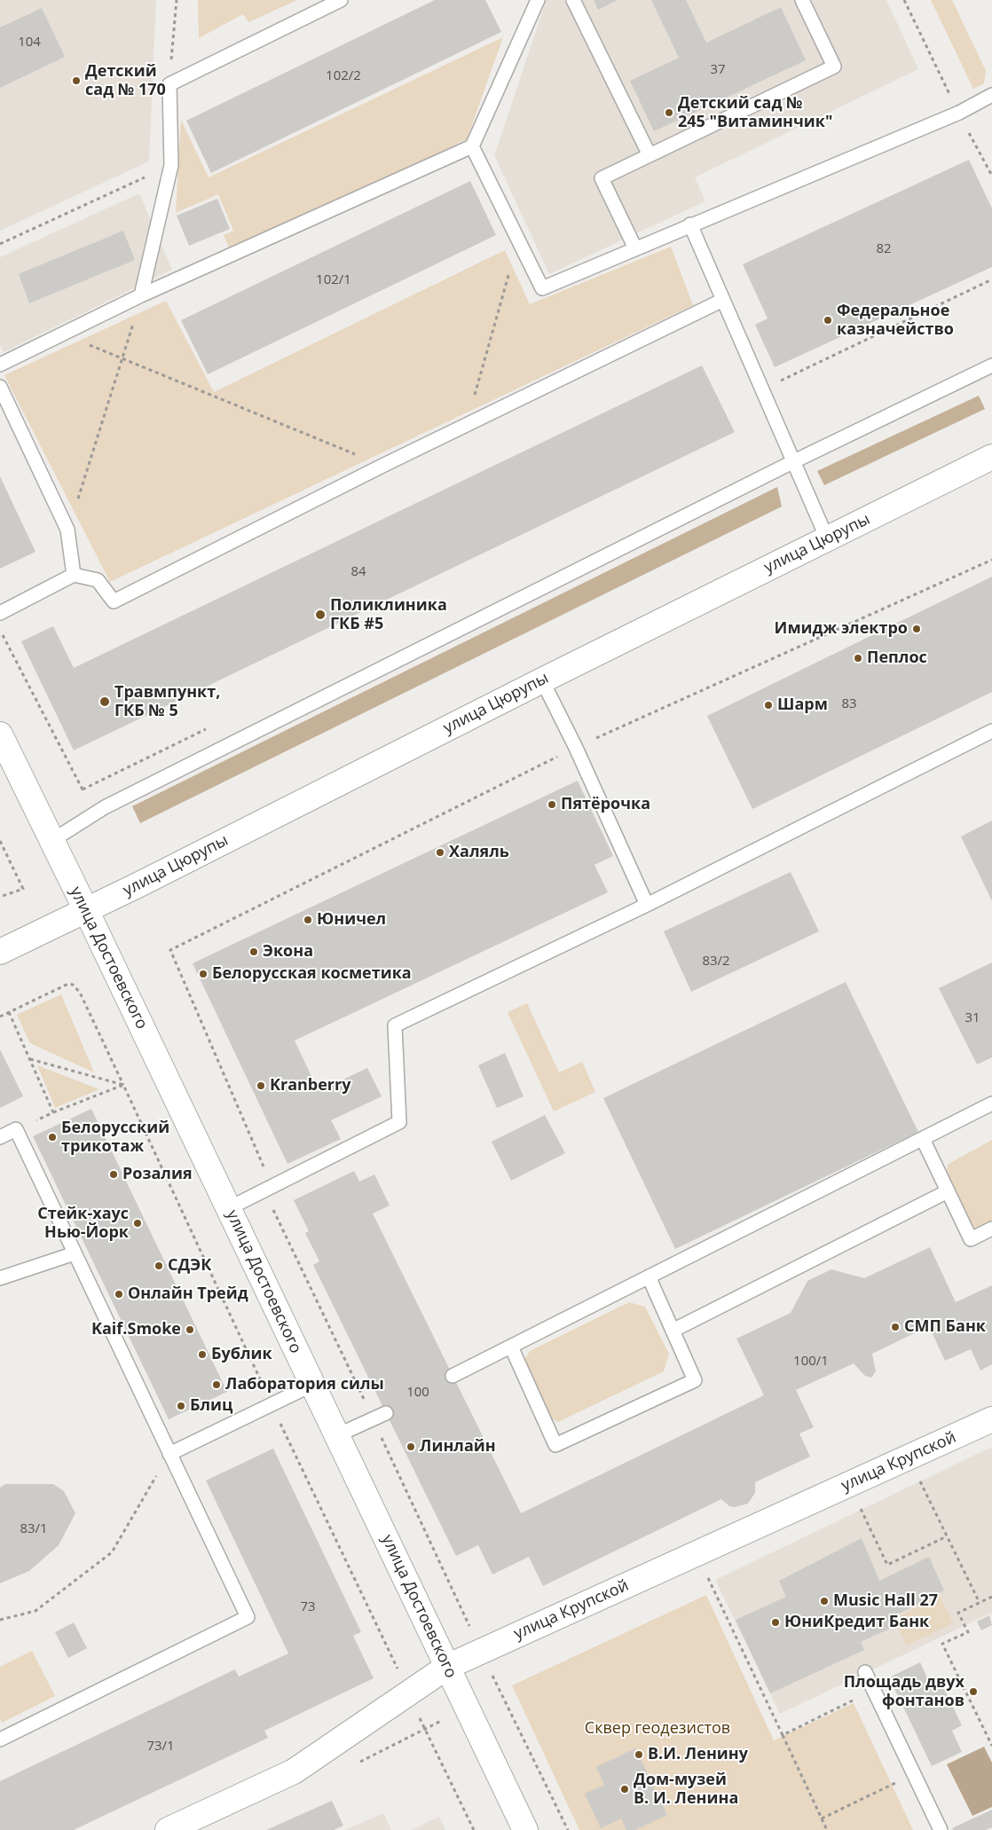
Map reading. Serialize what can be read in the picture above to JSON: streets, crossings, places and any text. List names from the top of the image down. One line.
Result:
{"streets":{"street":["улица Цюрупы","улица Достоевского","улица Крупской"]},"crossings":[["улица Цюрупы","улица Достоевского"],["улица Достоевского","улица Крупской"]],"parks":["Сквер геодезистов"],"places":["Детский сад № 170","Детский сад № 245 \"Витаминчик\"","Федеральное казначейство","Поликлиника ГКБ #5","Имидж электро","Пеплос","Травмпункт, ГКБ № 5","Шарм","Пятёрочка","Халяль","Юничел","Экона","Белорусская косметика","Kranberry","Белорусский трикотаж","Розалия","Стейк-хаус Нью-Йорк","СДЭК","Онлайн Трейд","СМП Банк","Kaif.Smoke","Бублик","Лаборатория силы","Блиц","Линлайн","Music Hall 27","ЮниКредит Банк","Площадь двух фонтанов","В.И. Ленину","Дом-музей В. И. Ленина"],"house_numbers":["104","37","102/2","82","102/1","84","83","83/2","31","100/1","100","83/1","73","73/1"]}
